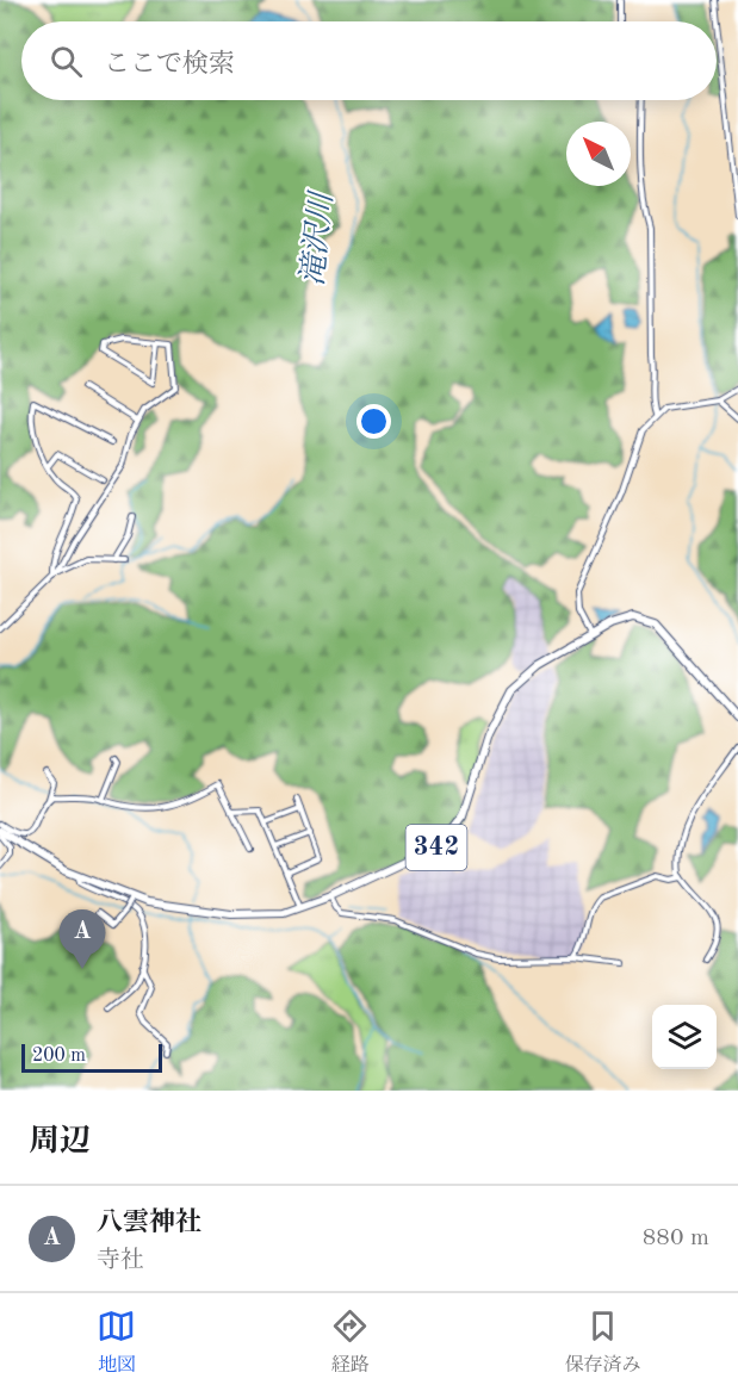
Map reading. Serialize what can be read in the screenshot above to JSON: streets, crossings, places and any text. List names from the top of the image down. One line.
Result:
{"streets":{"highway":["342"]},"water":["滝沢川"],"scale_bar":"200 m","north":"top left","page":{"search":"ここで検索","pins":"A","scale":"200 m","heading":"周辺","list":[{"mark":"A","name":"八雲神社","note":"寺社","value":"880 m"}],"nav":["地図","経路","保存済み"]}}
